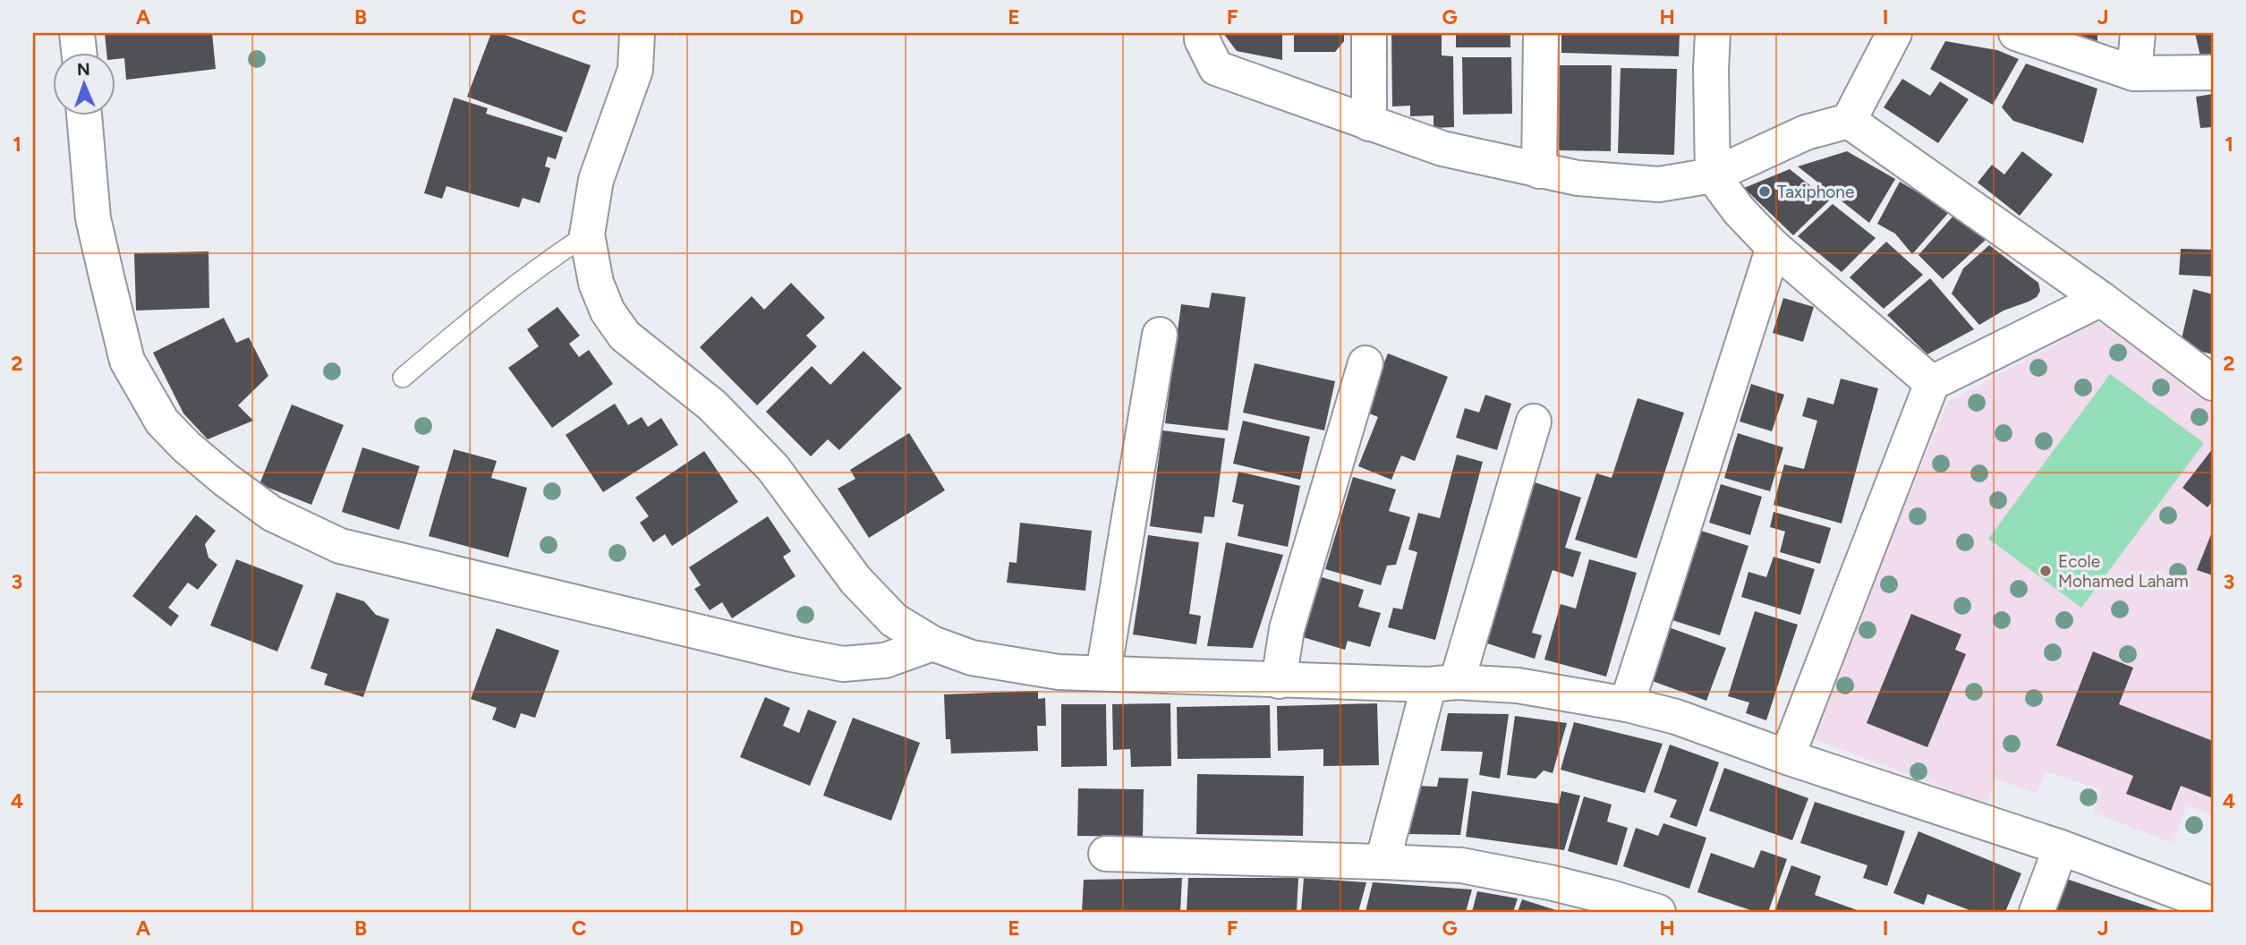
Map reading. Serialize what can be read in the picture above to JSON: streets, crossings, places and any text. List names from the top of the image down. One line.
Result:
{"places":["Taxiphone","Ecole Mohamed Laham"],"north":"top","grid":{"columns":["A","B","C","D","E","F","G","H","I","J"],"rows":["1","2","3","4"]}}
